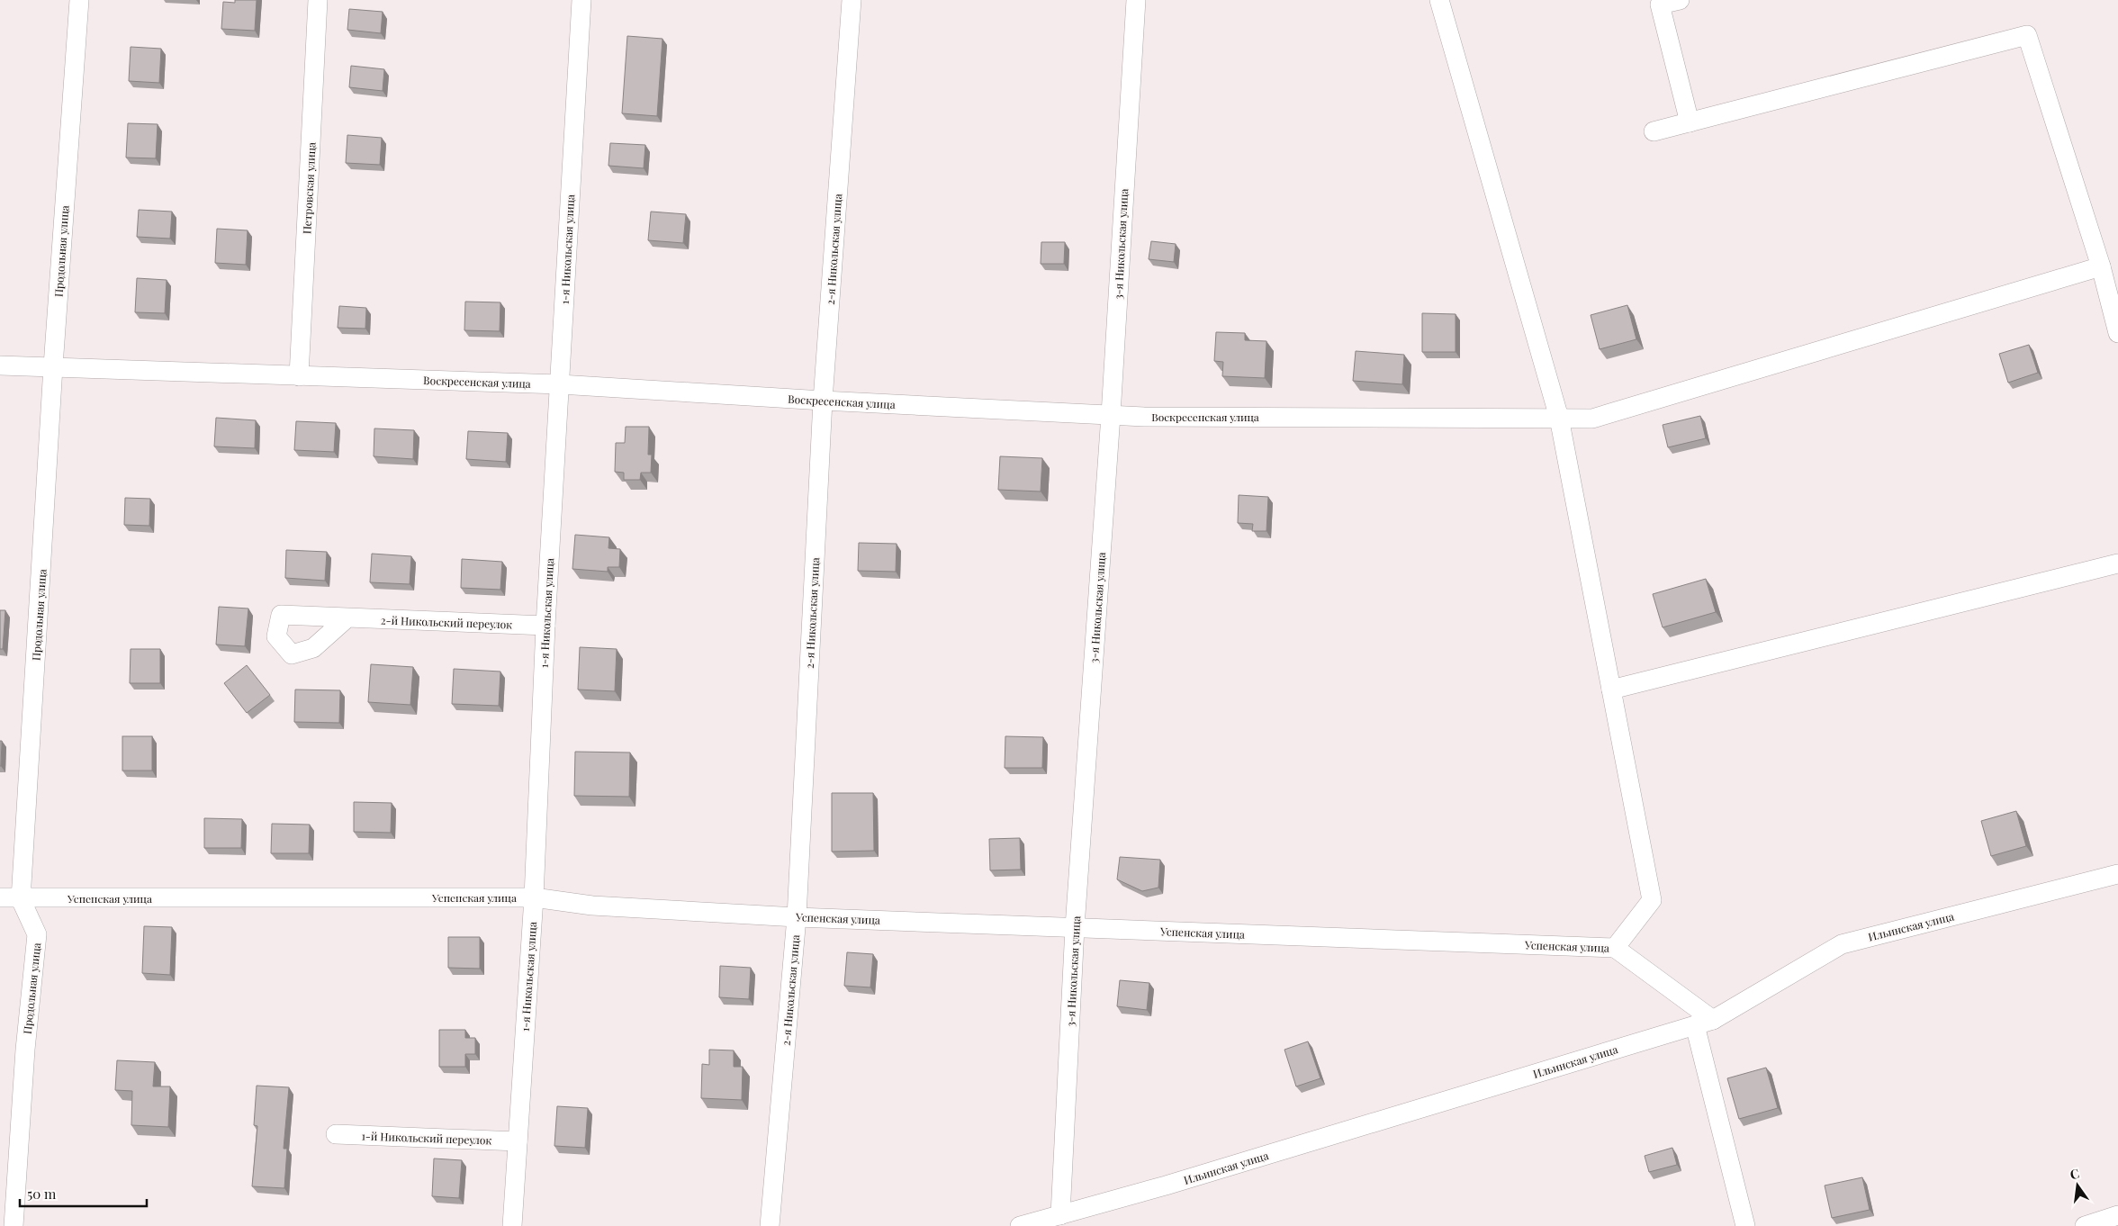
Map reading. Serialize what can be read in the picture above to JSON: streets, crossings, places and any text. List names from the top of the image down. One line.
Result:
{"streets":{"street":["Петровская улица","3-я Никольская улица","1-я Никольская улица","2-я Никольская улица","Продольная улица","Воскресенская улица","2-й Никольский переулок","Успенская улица","Ильинская улица","1-й Никольский переулок"]},"crossings":[["Петровская улица","Воскресенская улица"],["3-я Никольская улица","Воскресенская улица"],["3-я Никольская улица","Успенская улица"],["3-я Никольская улица","Ильинская улица"],["1-я Никольская улица","Воскресенская улица"],["1-я Никольская улица","2-й Никольский переулок"],["1-я Никольская улица","Успенская улица"],["1-я Никольская улица","1-й Никольский переулок"],["2-я Никольская улица","Воскресенская улица"],["2-я Никольская улица","Успенская улица"],["Продольная улица","Воскресенская улица"],["Продольная улица","Успенская улица"]],"scale_bar":"50 m","north":"top"}
